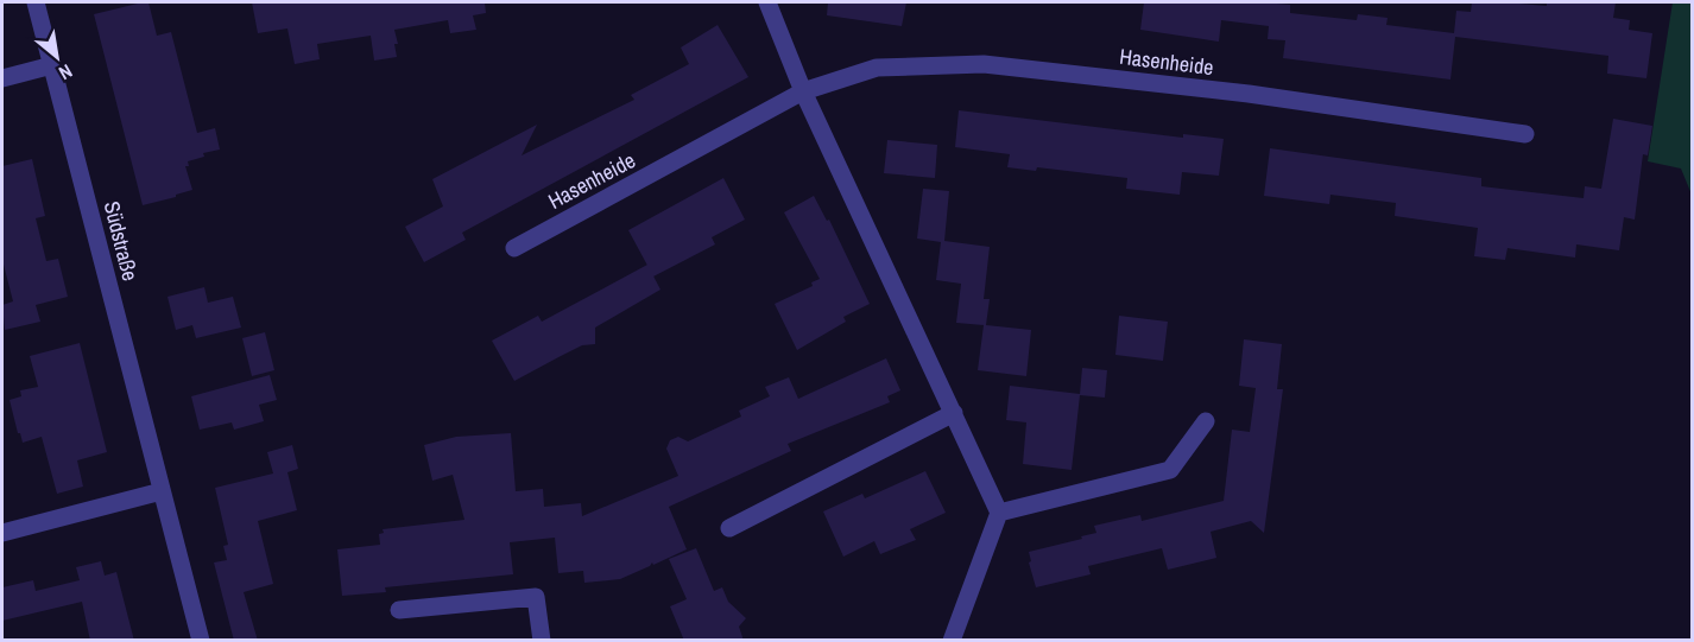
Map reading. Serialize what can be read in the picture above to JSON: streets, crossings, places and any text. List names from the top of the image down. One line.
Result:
{"streets":{"street":["Hasenheide","Südstraße"]},"north":"bottom right"}
